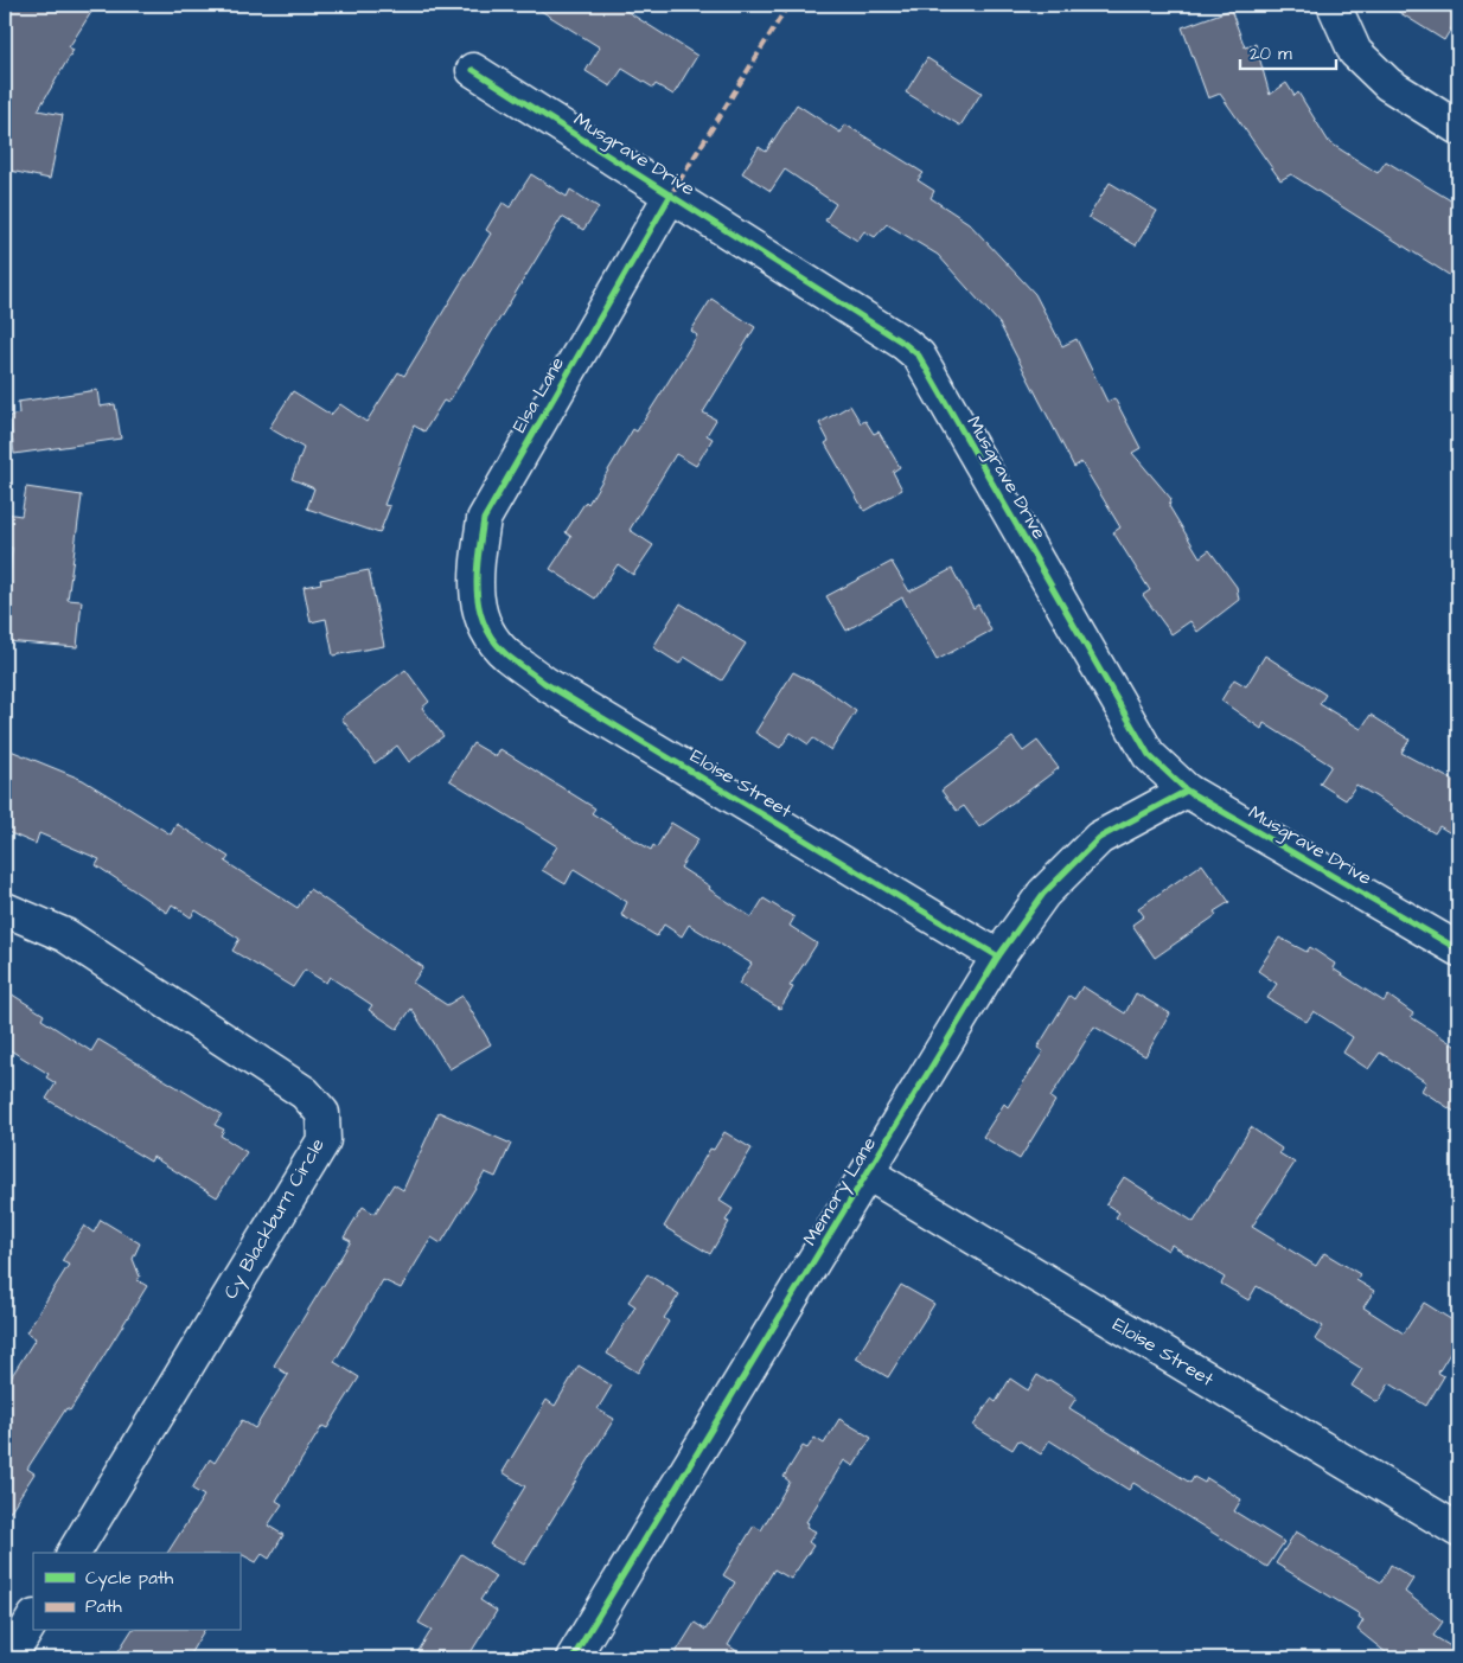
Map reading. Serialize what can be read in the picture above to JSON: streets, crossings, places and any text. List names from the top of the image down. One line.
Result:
{"streets":{"street":["Musgrave Drive","Elsa Lane","Eloise Street","Memory Lane","Cy Blackburn Circle"]},"crossings":[["Musgrave Drive","Elsa Lane"],["Musgrave Drive","Memory Lane"],["Elsa Lane","Eloise Street"],["Eloise Street","Memory Lane"]],"legend":["Cycle path","Path"],"scale_bar":"20 m"}
